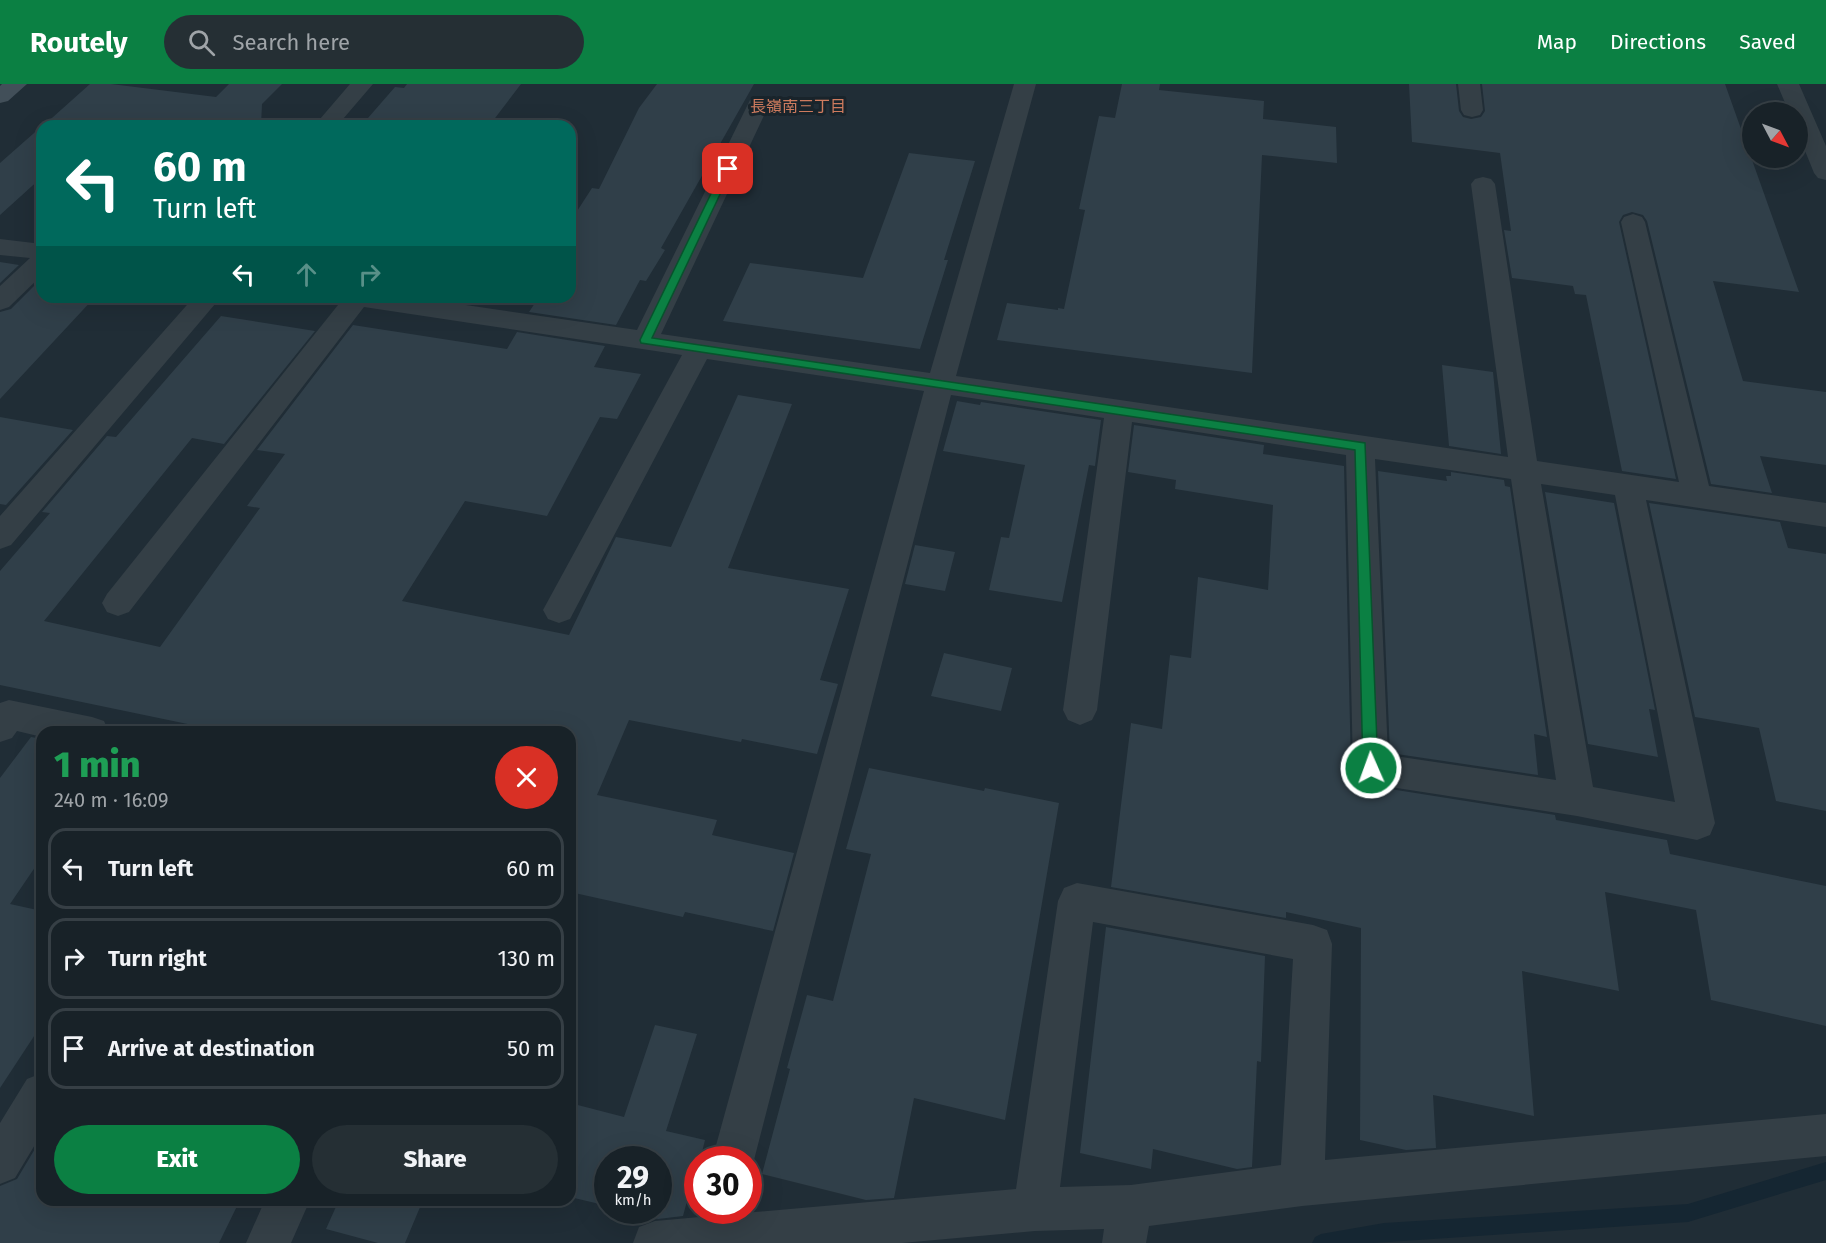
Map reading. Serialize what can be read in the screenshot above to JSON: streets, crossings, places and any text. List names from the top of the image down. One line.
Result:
{"districts":["長嶺南三丁目"],"north":"bottom right","page":{"header":"Routely","search":"Search here","nav":["Map","Directions","Saved"],"turn":["60 m","Turn left"],"heading":["1 min","240 m · 16:09"],"list":[{"name":"Turn left","value":"60 m"},{"name":"Turn right","value":"130 m"},{"name":"Arrive at destination","value":"50 m"}],"buttons":["Exit","Share"],"speed":"29 km/h","limit":"30"}}
